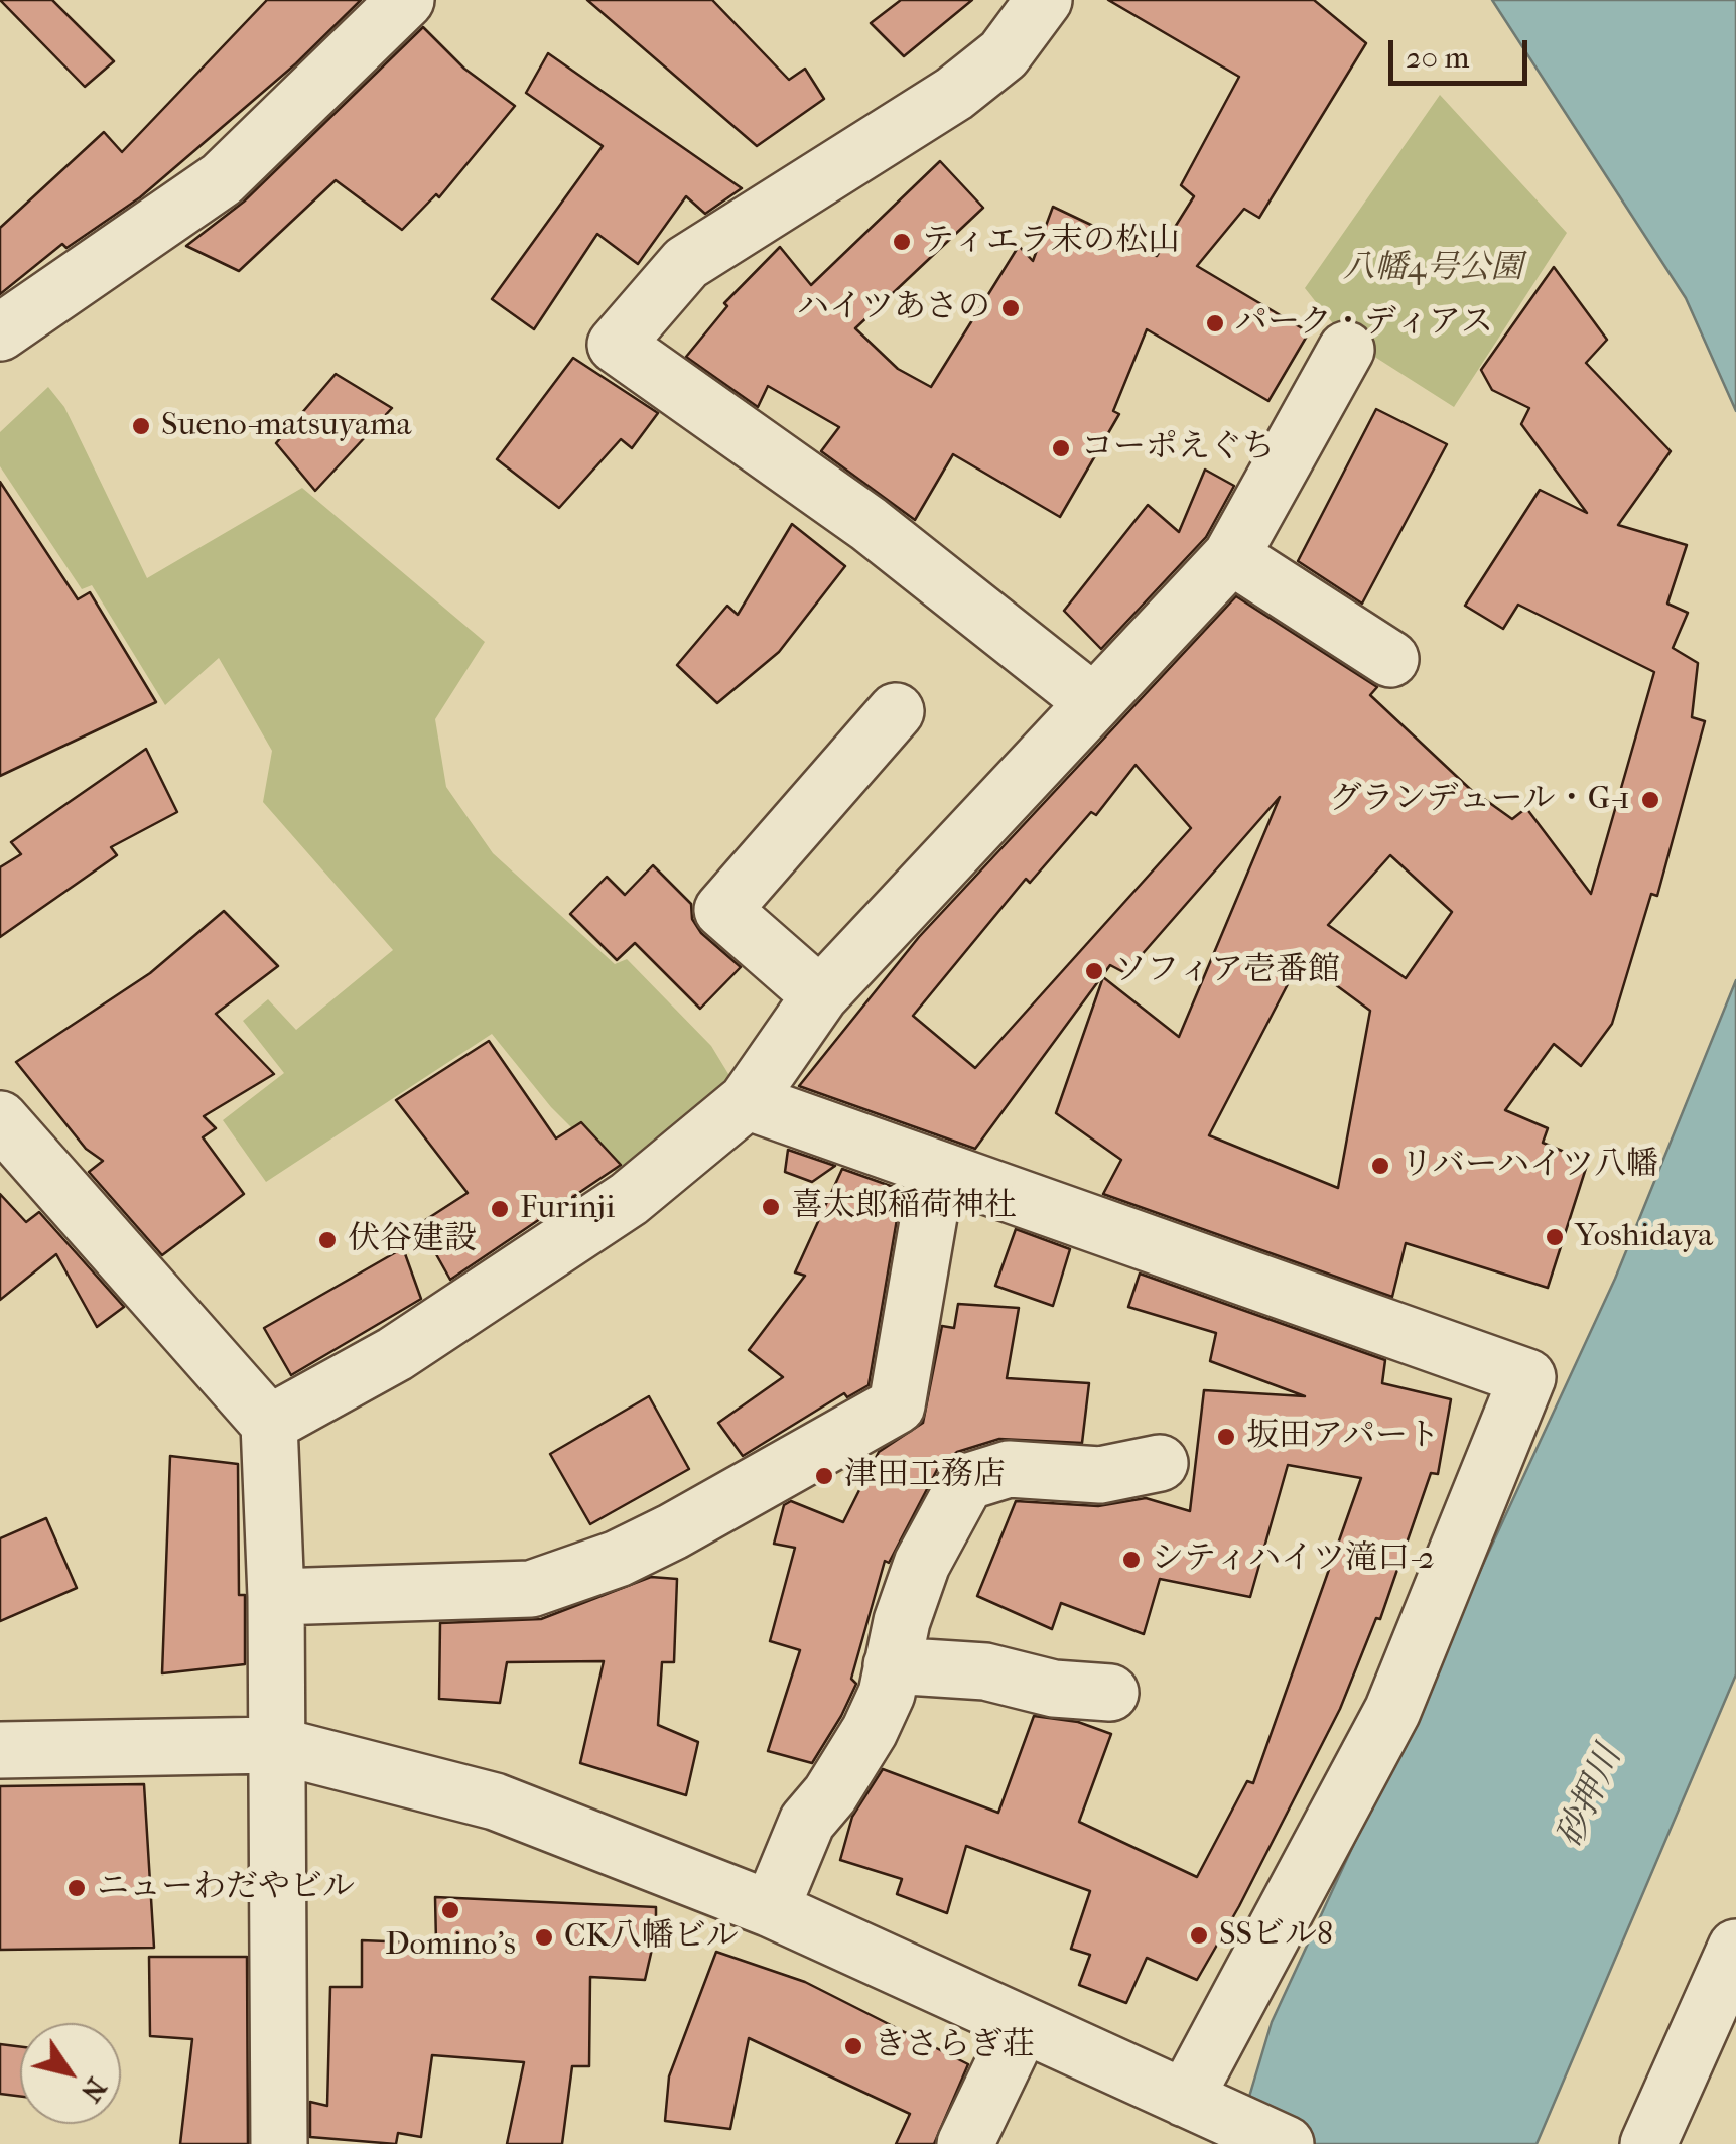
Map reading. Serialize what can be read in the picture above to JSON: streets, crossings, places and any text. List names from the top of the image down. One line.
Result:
{"water":["砂押川"],"parks":["八幡4号公園"],"places":["ティエラ末の松山","ハイツあさの","パーク・ディアス","Sueno-matsuyama","コーポえぐち","グランデュール・G-1","ソフィア壱番館","リバーハイツ八幡","喜太郎稲荷神社","Furinji","Yoshidaya","伏谷建設","坂田アパート","津田工務店","シティハイツ滝口-2","ニューわだやビル","Domino's","SSビル8","CK八幡ビル","きさらぎ荘"],"scale_bar":"20 m","north":"bottom right"}
